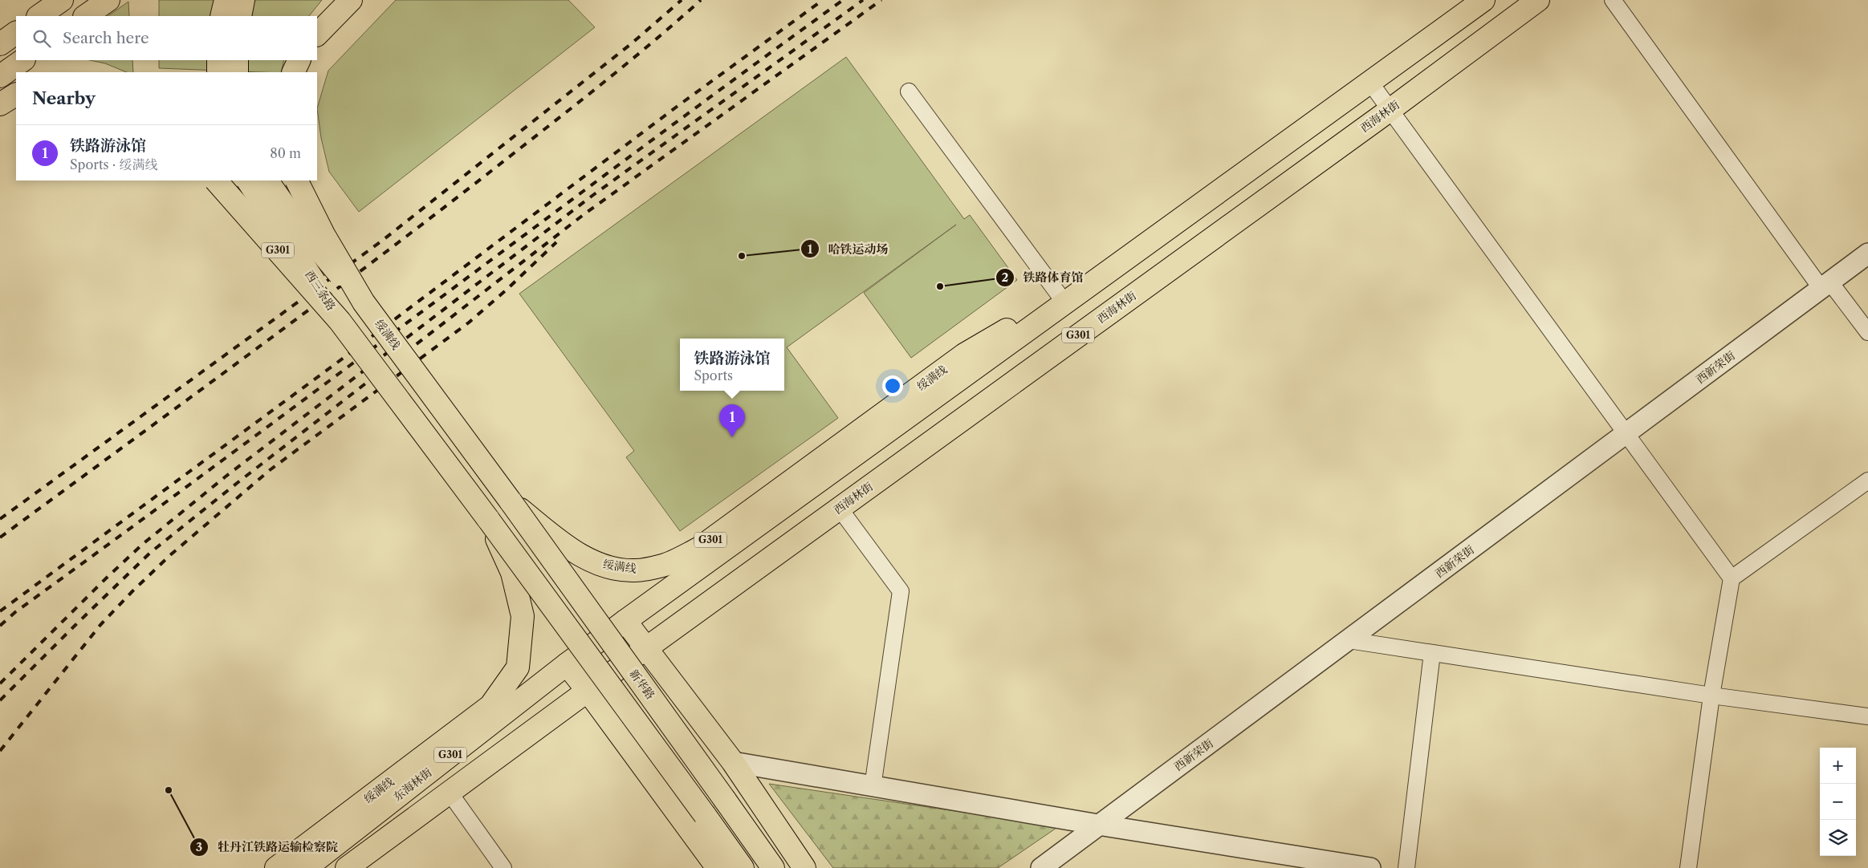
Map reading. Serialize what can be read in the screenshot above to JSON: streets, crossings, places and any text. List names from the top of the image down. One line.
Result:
{"streets":{"main road":["西海林街","G301","西三条路","绥满线","新华路","东海林街"],"street":["西新荣街"]},"crossings":[["西海林街","G301"],["G301","绥满线"],["G301","东海林街"],["西三条路","绥满线"],["绥满线","新华路"]],"places":["哈铁运动场","铁路体育馆","牡丹江铁路运输检察院"],"page":{"search":"Search here","heading":"Nearby","list":[{"mark":"1","name":"铁路游泳馆","note":"Sports · 绥满线","value":"80 m"}],"popup":["铁路游泳馆","Sports"],"pins":"1","map_buttons":["+","−"]}}
